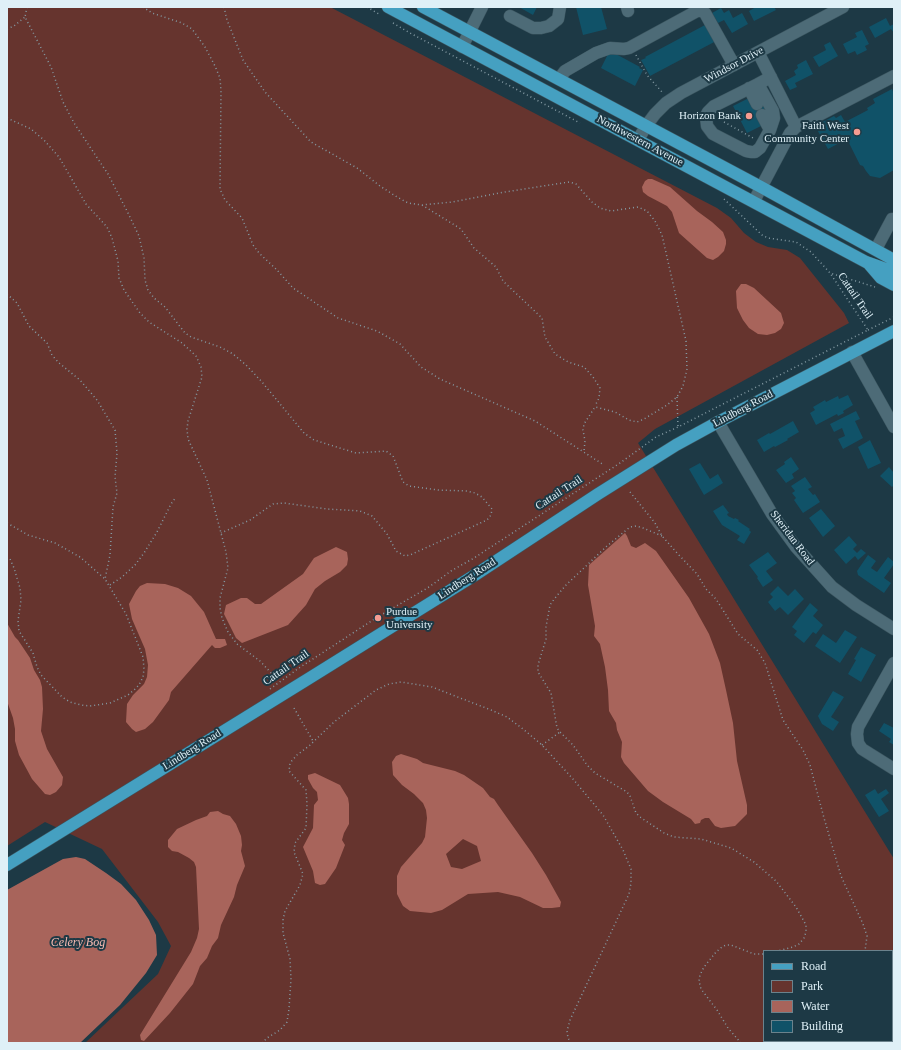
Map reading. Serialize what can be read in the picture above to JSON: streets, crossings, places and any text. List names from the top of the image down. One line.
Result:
{"streets":{"main road":["Northwestern Avenue","Lindberg Road"],"street":["Windsor Drive","Sheridan Road"],"path":["Cattail Trail"]},"crossings":[["Windsor Drive","Northwestern Avenue"],["Lindberg Road","Sheridan Road"]],"water":["Celery Bog"],"places":["Horizon Bank","Faith West Community Center","Purdue University"],"legend":["Road","Park","Water","Building"]}
